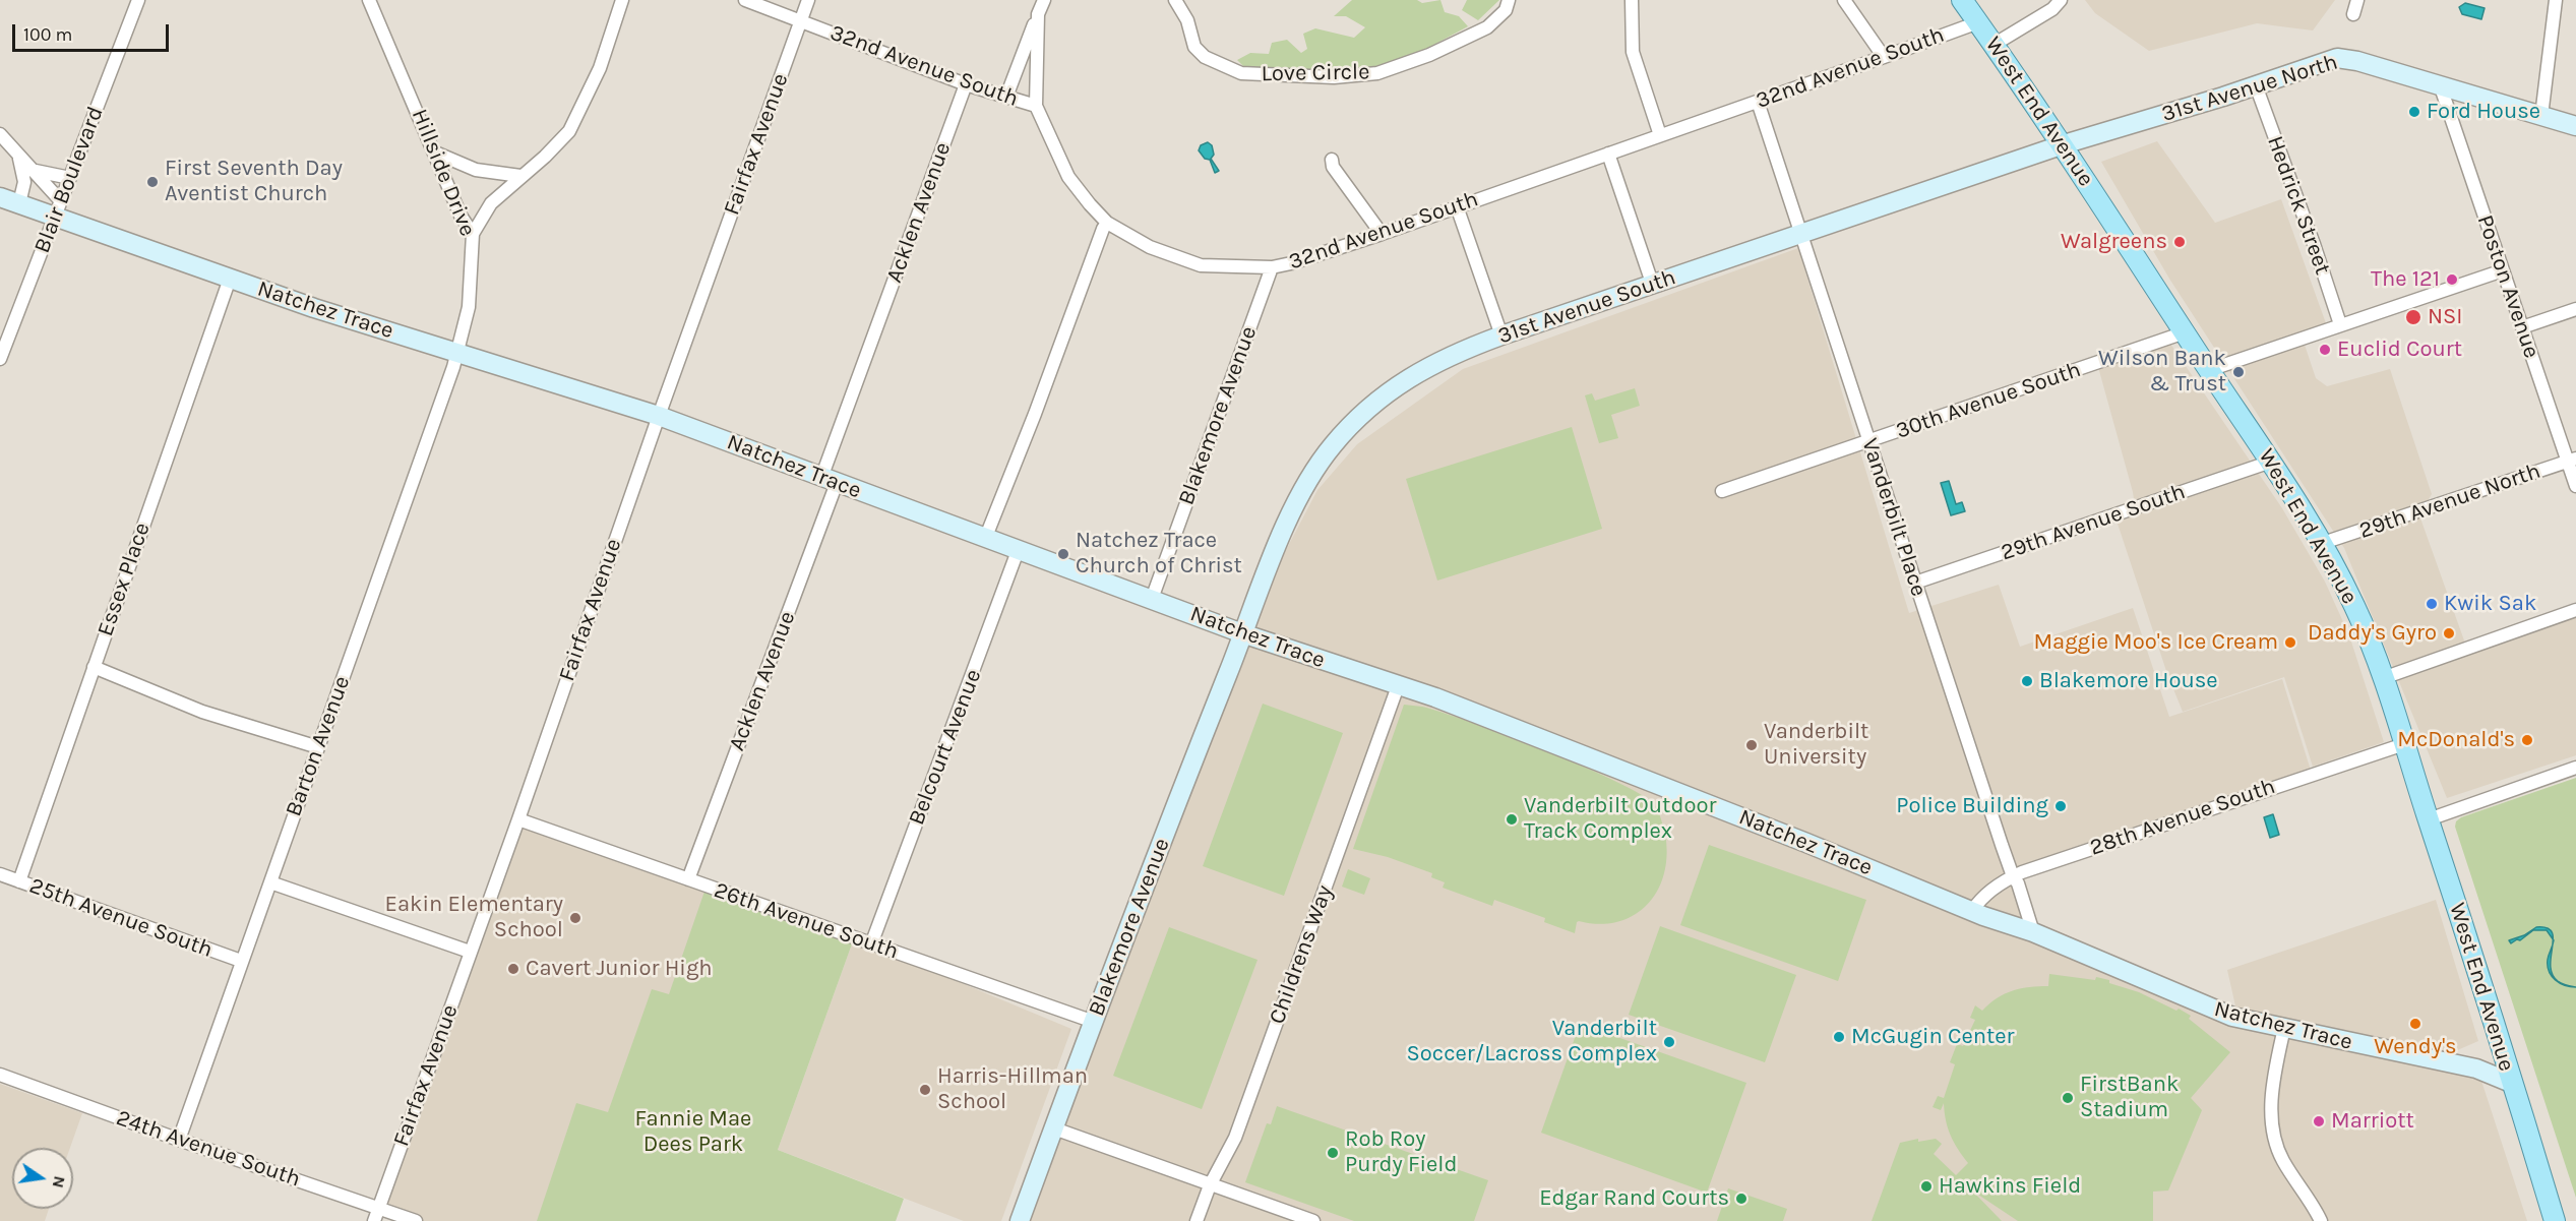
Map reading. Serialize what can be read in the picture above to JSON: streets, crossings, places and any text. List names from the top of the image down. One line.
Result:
{"streets":{"main road":["31st Avenue North","West End Avenue","31st Avenue South","Natchez Trace","Blakemore Avenue"],"street":["32nd Avenue South","Love Circle","Fairfax Avenue","Hillside Drive","Blair Boulevard","Hedrick Street","Acklen Avenue","Poston Avenue","30th Avenue South","29th Avenue North","Vanderbilt Place","29th Avenue South","Essex Place","Barton Avenue","Belcourt Avenue","28th Avenue South","25th Avenue South","26th Avenue South","Childrens Way","24th Avenue South"]},"crossings":[["32nd Avenue South","West End Avenue"],["32nd Avenue South","Fairfax Avenue"],["32nd Avenue South","Acklen Avenue"],["32nd Avenue South","Blakemore Avenue"],["32nd Avenue South","Vanderbilt Place"],["31st Avenue North","West End Avenue"],["31st Avenue North","Hedrick Street"],["31st Avenue North","Poston Avenue"],["31st Avenue North","31st Avenue South"],["West End Avenue","31st Avenue South"],["West End Avenue","Natchez Trace"],["West End Avenue","30th Avenue South"],["West End Avenue","29th Avenue North"],["West End Avenue","29th Avenue South"],["West End Avenue","28th Avenue South"],["Fairfax Avenue","Natchez Trace"],["Fairfax Avenue","26th Avenue South"],["Fairfax Avenue","24th Avenue South"],["Hillside Drive","Natchez Trace"],["Hillside Drive","Barton Avenue"],["Blair Boulevard","Natchez Trace"],["Acklen Avenue","Natchez Trace"],["Acklen Avenue","26th Avenue South"],["Poston Avenue","29th Avenue North"],["31st Avenue South","Natchez Trace"],["31st Avenue South","Blakemore Avenue"],["31st Avenue South","Vanderbilt Place"],["Natchez Trace","Blakemore Avenue"],["Natchez Trace","Vanderbilt Place"],["Natchez Trace","Essex Place"],["Natchez Trace","Barton Avenue"],["Natchez Trace","Belcourt Avenue"],["Natchez Trace","28th Avenue South"],["Natchez Trace","Childrens Way"],["30th Avenue South","Vanderbilt Place"],["Blakemore Avenue","26th Avenue South"],["Vanderbilt Place","29th Avenue South"],["Vanderbilt Place","28th Avenue South"],["Essex Place","25th Avenue South"],["Barton Avenue","25th Avenue South"],["Barton Avenue","24th Avenue South"],["Belcourt Avenue","26th Avenue South"]],"parks":["Fannie Mae Dees Park"],"places":["Ford House","First Seventh Day Aventist Church","Walgreens","The 121","NSI","Euclid Court","Wilson Bank & Trust","Natchez Trace Church of Christ","Kwik Sak","Daddy's Gyro","Maggie Moo's Ice Cream","Blakemore House","McDonald's","Vanderbilt University","Police Building","Vanderbilt Outdoor Track Complex","Eakin Elementary School","Cavert Junior High","Wendy's","McGugin Center","Vanderbilt Soccer/Lacross Complex","Harris-Hillman School","FirstBank Stadium","Marriott","Rob Roy Purdy Field","Hawkins Field","Edgar Rand Courts"],"scale_bar":"100 m","north":"right"}
